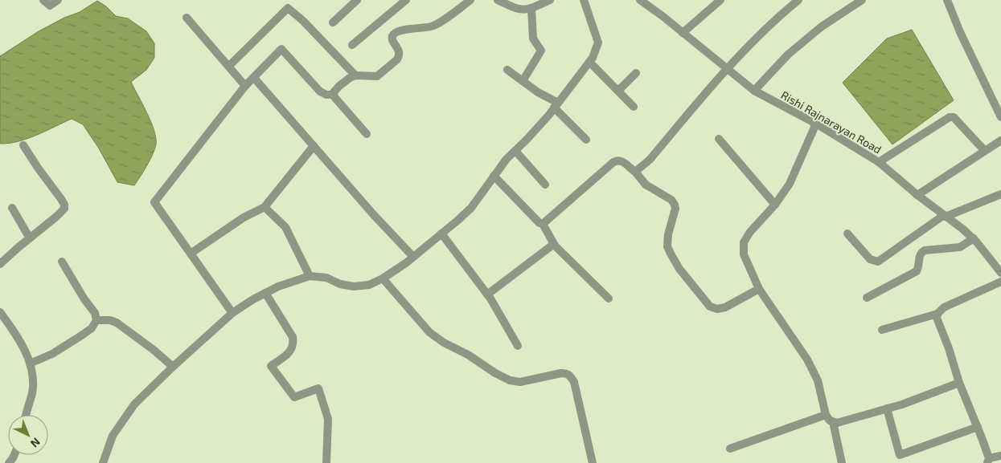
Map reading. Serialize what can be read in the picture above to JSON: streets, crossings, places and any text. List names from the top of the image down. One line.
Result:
{"streets":{"street":["Rishi Rajnarayan Road"]},"north":"bottom right"}
